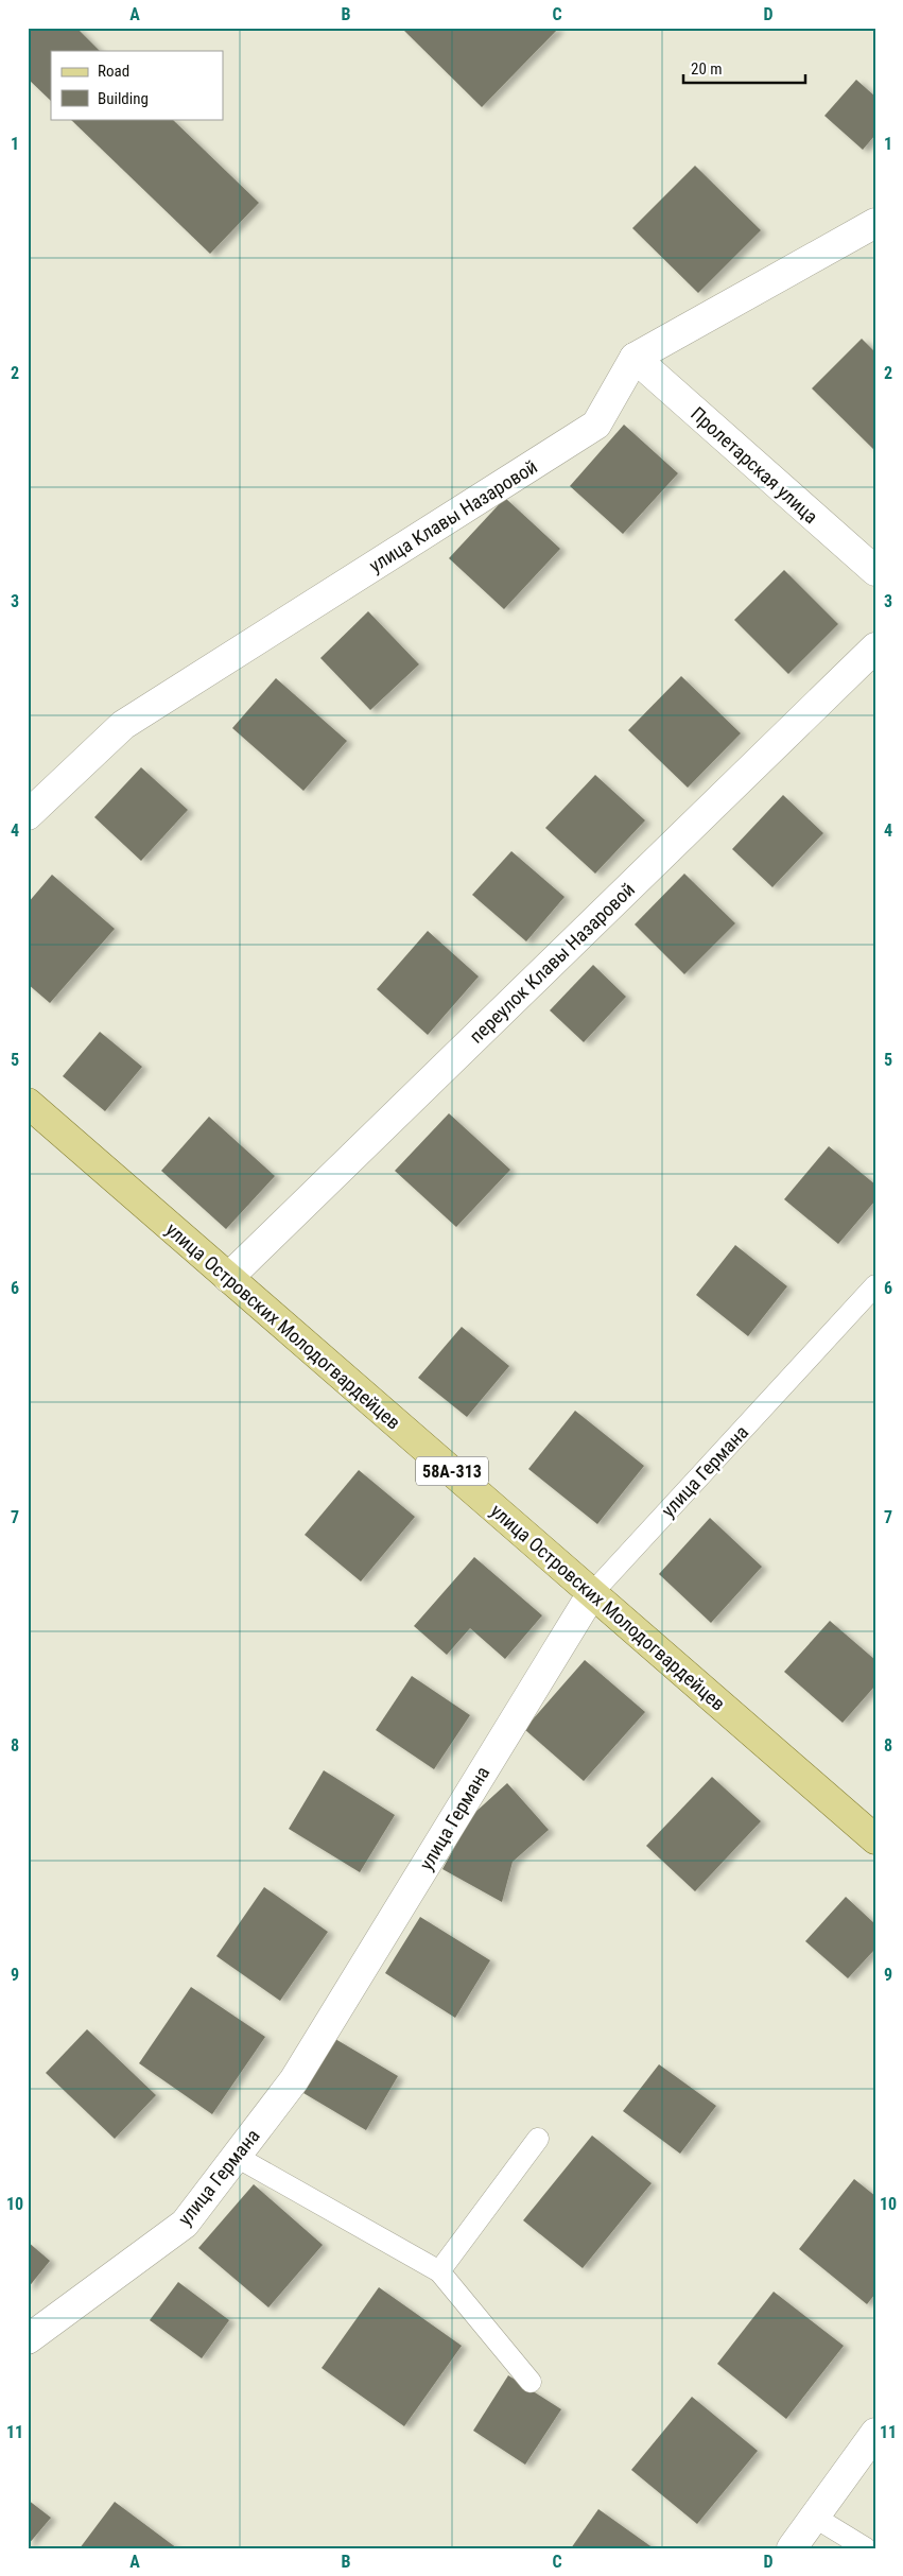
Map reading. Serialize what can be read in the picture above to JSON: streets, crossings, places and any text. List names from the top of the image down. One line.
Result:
{"streets":{"main road":["улица Островских Молодогвардейцев","58А-313"],"street":["Пролетарская улица","улица Клавы Назаровой","переулок Клавы Назаровой","улица Германа"]},"crossings":[["Пролетарская улица","улица Клавы Назаровой"],["переулок Клавы Назаровой","улица Островских Молодогвардейцев"],["улица Островских Молодогвардейцев","улица Германа"]],"legend":["Road","Building"],"scale_bar":"20 m","grid":{"columns":["A","B","C","D"],"rows":["1","2","3","4","5","6","7","8","9","10","11"]}}
